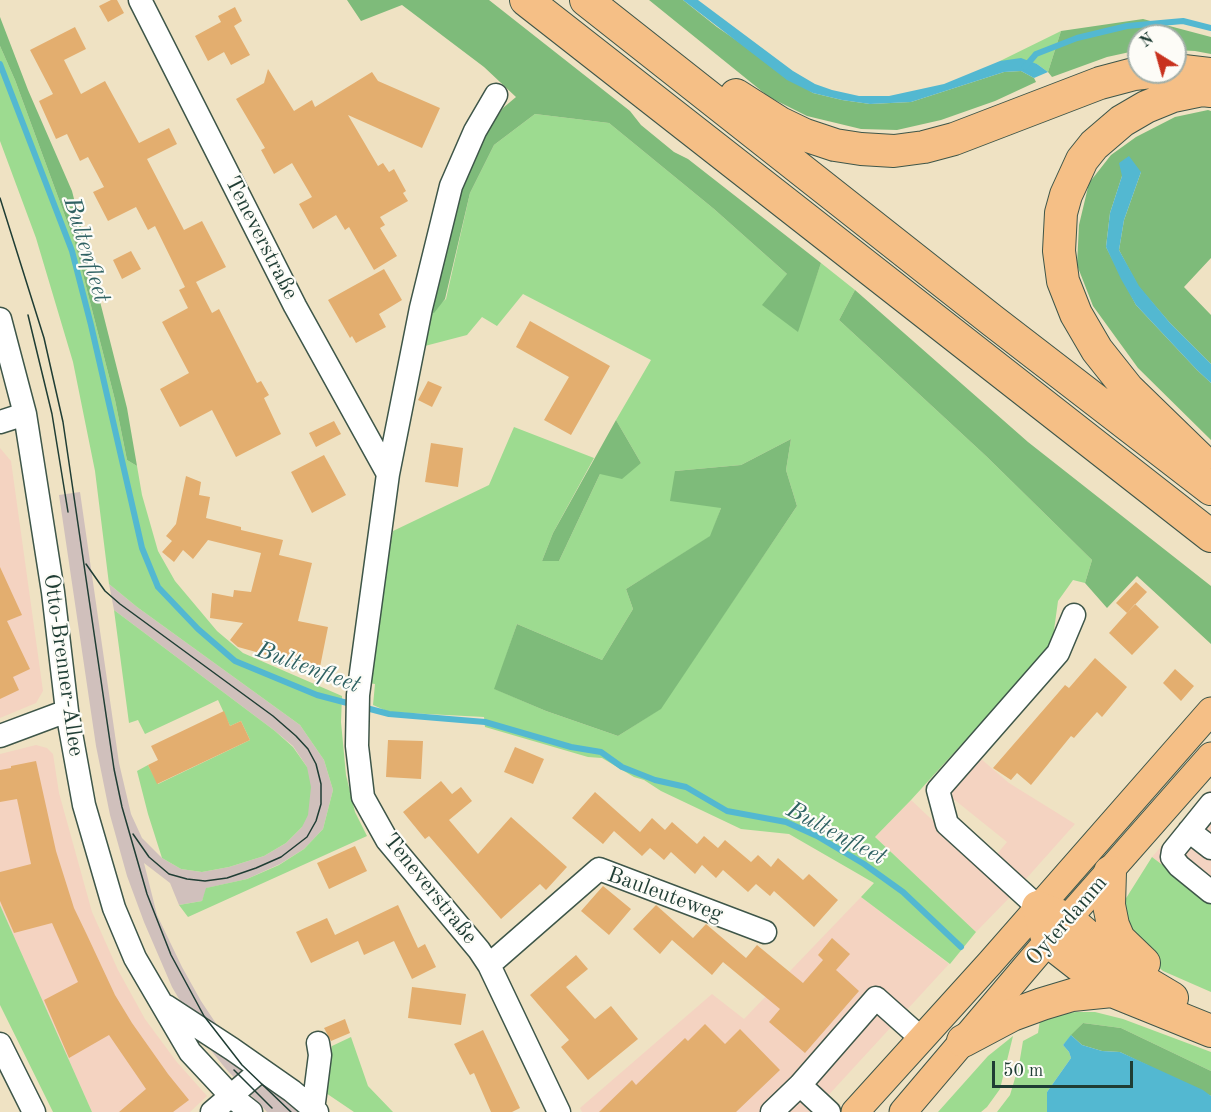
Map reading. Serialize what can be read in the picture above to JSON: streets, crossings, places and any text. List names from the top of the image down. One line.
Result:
{"streets":{"main road":["Oyterdamm"],"street":["Teneverstraße","Otto-Brenner-Allee","Bauleuteweg"]},"crossings":[["Teneverstraße","Bauleuteweg"]],"water":["Bultenfleet"],"scale_bar":"50 m","north":"top left"}
